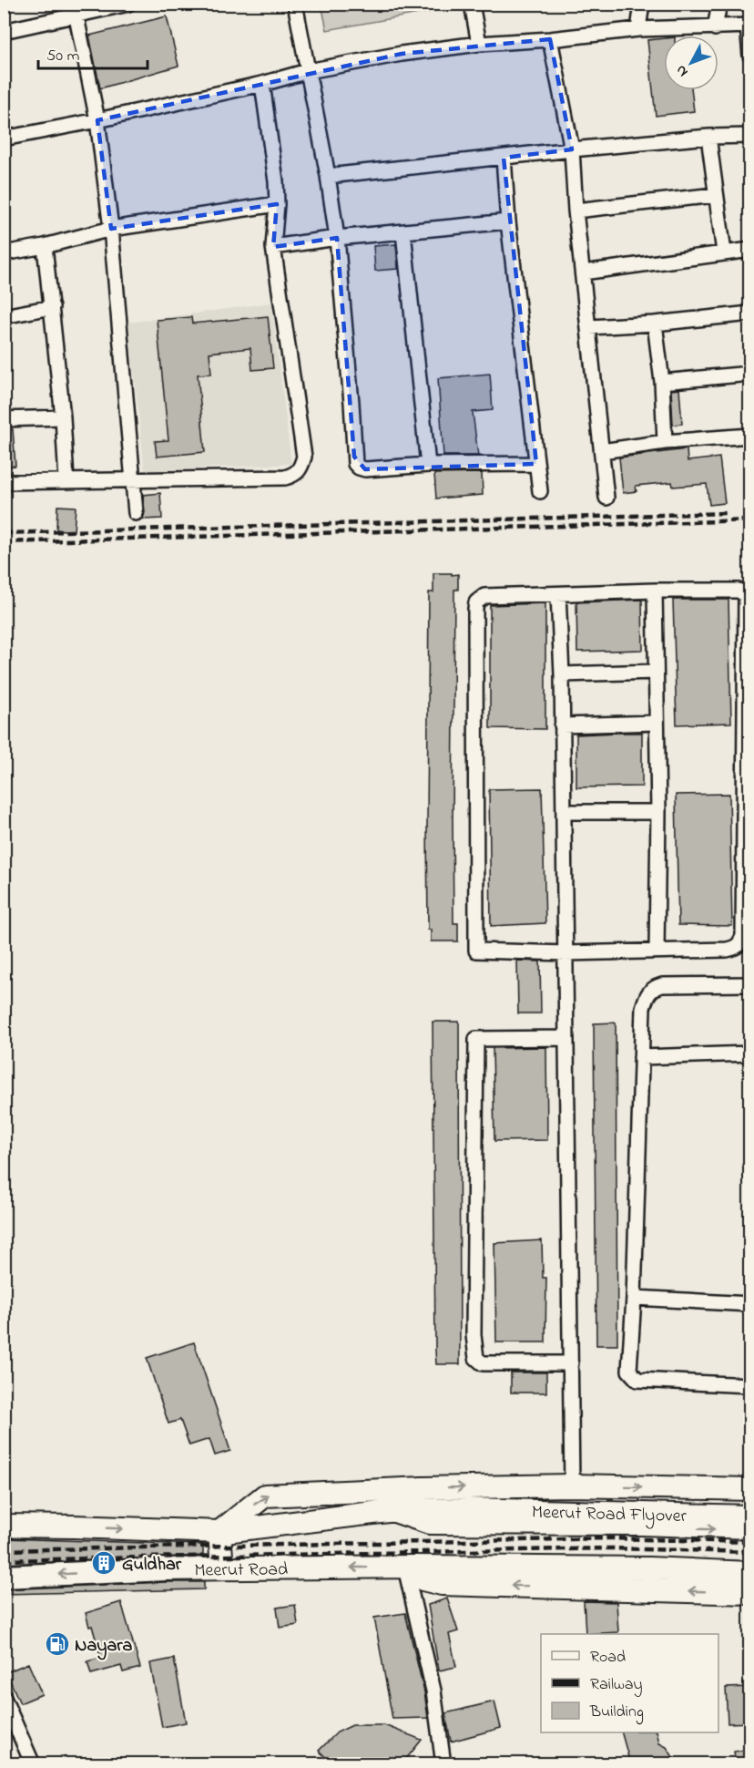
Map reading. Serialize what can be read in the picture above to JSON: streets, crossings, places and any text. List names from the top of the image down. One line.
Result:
{"streets":{"main road":["Meerut Road Flyover","Meerut Road"]},"crossings":[["Meerut Road Flyover","Meerut Road"]],"places":{"building":["Guldhar"],"fuel station":["Nayara"]},"legend":["Road","Railway","Building"],"scale_bar":"50 m","north":"bottom left"}
